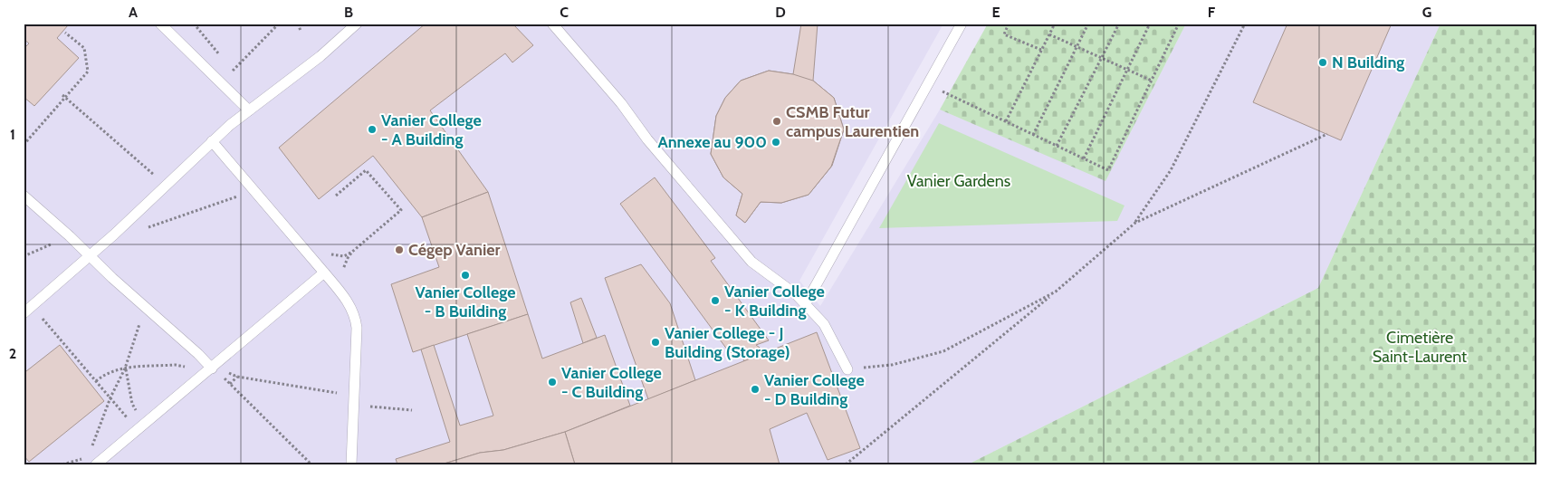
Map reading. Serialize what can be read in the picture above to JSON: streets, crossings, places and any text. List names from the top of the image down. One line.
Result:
{"parks":["Vanier Gardens","Cimetière Saint-Laurent"],"places":["N Building","CSMB Futur campus Laurentien","Vanier College - A Building","Annexe au 900","Cégep Vanier","Vanier College - B Building","Vanier College - K Building","Vanier College - J Building (Storage)","Vanier College - C Building","Vanier College - D Building"],"grid":{"columns":["A","B","C","D","E","F","G"],"rows":["1","2"]}}
